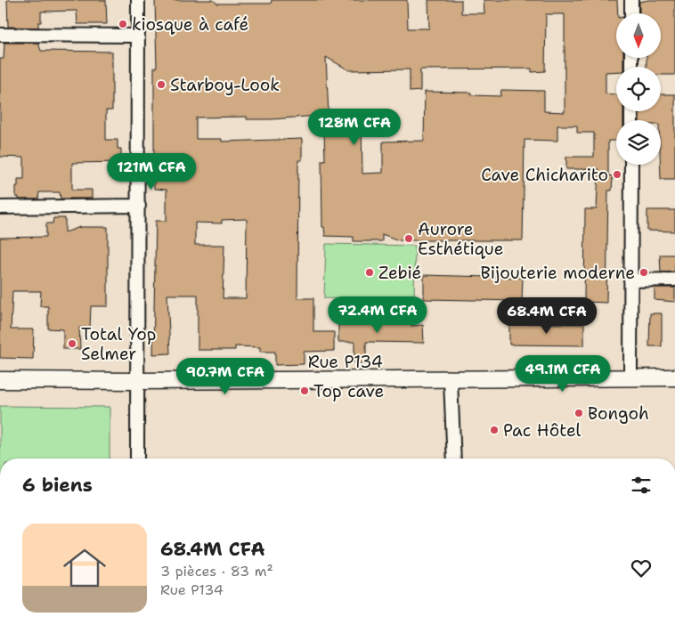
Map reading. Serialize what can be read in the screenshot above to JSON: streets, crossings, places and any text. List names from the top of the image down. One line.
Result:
{"streets":{"street":["Rue P134"]},"places":["kiosque à café","Starboy-Look","Cave Chicharito","Aurore Esthétique","Zebié","Bijouterie moderne","Total Yop Selmer","Top cave","Bongoh","Pac Hôtel"],"north":"bottom","page":{"price":["128M CFA","121M CFA","72.4M CFA","68.4M CFA","49.1M CFA","90.7M CFA"],"heading":"6 biens","list":[{"name":"68.4M CFA","note":"3 pièces · 83 m² · Rue P134"}]}}
